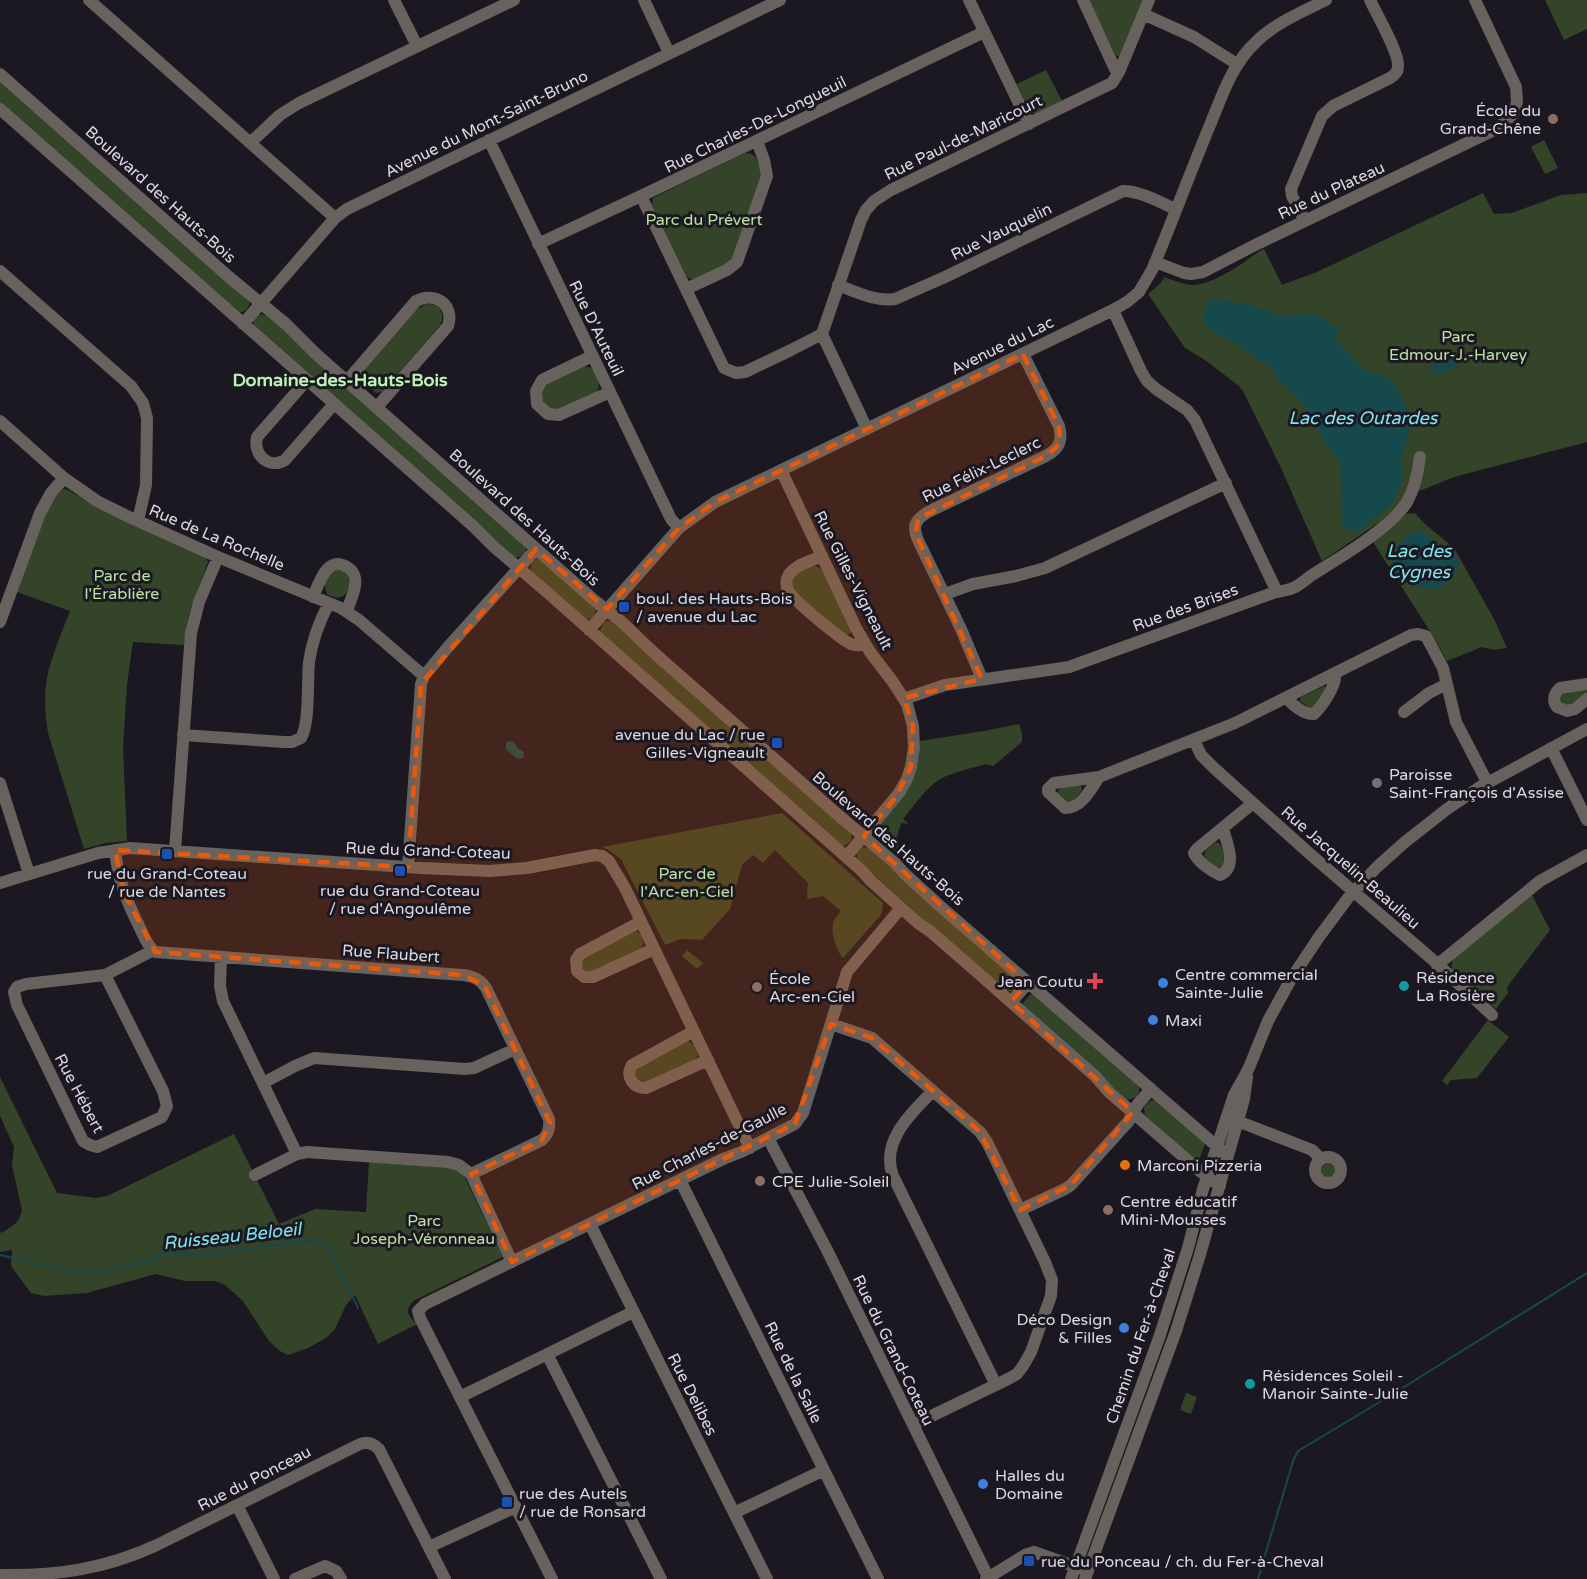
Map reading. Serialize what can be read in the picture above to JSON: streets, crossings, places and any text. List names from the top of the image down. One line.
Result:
{"streets":{"street":["Avenue du Mont-Saint-Bruno","Rue Charles-De-Longueuil","Rue Paul-de-Maricourt","Rue du Plateau","Boulevard des Hauts-Bois","Rue Vauquelin","Rue D'Auteuil","Avenue du Lac","Rue Félix-Leclerc","Rue de La Rochelle","Rue Gilles-Vigneault","Rue des Brises","Rue du Grand-Coteau","Rue Jacquelin-Beaulieu","Rue Flaubert","Rue Hébert","Rue Charles-de-Gaulle","Chemin du Fer-à-Cheval","Rue de la Salle","Rue Delibes","Rue du Ponceau"]},"crossings":[["Avenue du Mont-Saint-Bruno","Boulevard des Hauts-Bois"],["Avenue du Mont-Saint-Bruno","Rue D'Auteuil"],["Rue Charles-De-Longueuil","Rue D'Auteuil"],["Rue Paul-de-Maricourt","Rue Vauquelin"],["Rue du Plateau","Avenue du Lac"],["Boulevard des Hauts-Bois","Avenue du Lac"],["Boulevard des Hauts-Bois","Rue Gilles-Vigneault"],["Boulevard des Hauts-Bois","Chemin du Fer-à-Cheval"],["Rue Vauquelin","Avenue du Lac"],["Rue D'Auteuil","Avenue du Lac"],["Avenue du Lac","Rue Félix-Leclerc"],["Avenue du Lac","Rue Gilles-Vigneault"],["Rue Félix-Leclerc","Rue des Brises"],["Rue Gilles-Vigneault","Rue des Brises"],["Rue du Grand-Coteau","Rue Charles-de-Gaulle"],["Rue Jacquelin-Beaulieu","Chemin du Fer-à-Cheval"],["Rue Flaubert","Rue Hébert"],["Rue Charles-de-Gaulle","Rue de la Salle"],["Rue Charles-de-Gaulle","Rue Delibes"]],"districts":["Domaine-des-Hauts-Bois"],"water":["Lac des Outardes","Lac des Cygnes","Ruisseau Beloeil"],"parks":["Parc du Prévert","Parc Edmour-J.-Harvey","Parc de l'Érablière","Parc de l'Arc-en-Ciel","Parc Joseph-Véronneau"],"places":{"other":["École du Grand-Chêne","Paroisse Saint-François d'Assise","Centre commercial Sainte-Julie","Résidence La Rosière","École Arc-en-Ciel","Maxi","Marconi Pizzeria","CPE Julie-Soleil","Centre éducatif Mini-Mousses","Déco Design & Filles","Résidences Soleil - Manoir Sainte-Julie","Halles du Domaine"],"transit":["boul. des Hauts-Bois / avenue du Lac","avenue du Lac / rue Gilles-Vigneault","rue du Grand-Coteau / rue de Nantes","rue du Grand-Coteau / rue d'Angoulême","rue des Autels / rue de Ronsard","rue du Ponceau / ch. du Fer-à-Cheval"],"health":["Jean Coutu"]}}
